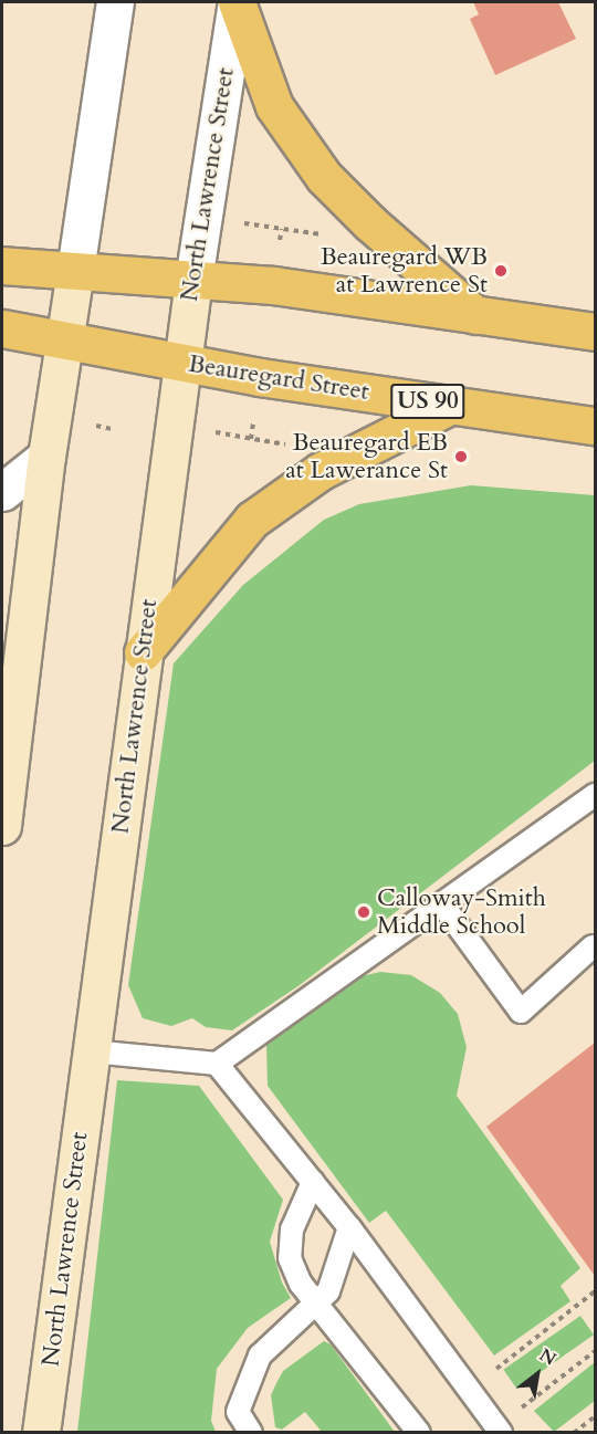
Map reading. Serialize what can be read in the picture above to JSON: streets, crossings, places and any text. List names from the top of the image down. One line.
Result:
{"streets":{"main road":["Beauregard Street","US 90"],"street":["North Lawrence Street"]},"crossings":[["North Lawrence Street","Beauregard Street"]],"places":["Beauregard WB at Lawrence St","Beauregard EB at Lawerance St","Calloway-Smith Middle School"],"north":"top right"}
